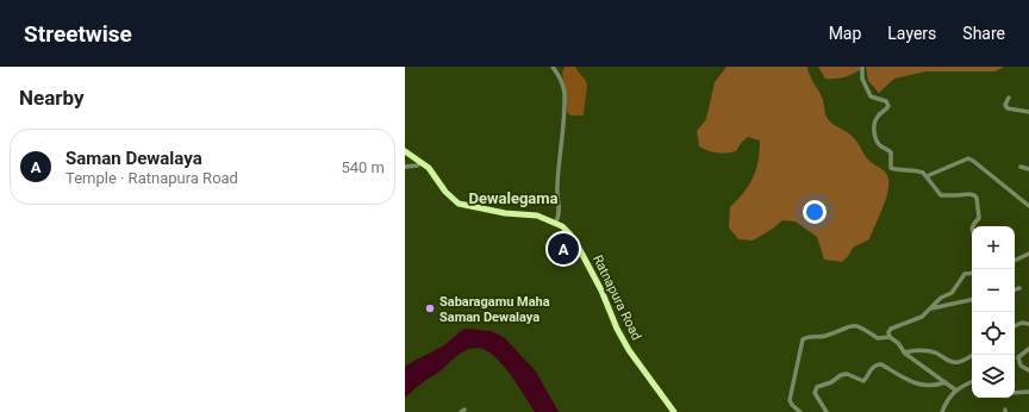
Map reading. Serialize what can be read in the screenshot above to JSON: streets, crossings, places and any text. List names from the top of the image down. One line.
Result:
{"streets":{"highway":["Ratnapura Road"]},"districts":["Dewalegama"],"places":["Sabaragamu Maha Saman Dewalaya"],"page":{"header":"Streetwise","nav":["Map","Layers","Share"],"heading":"Nearby","list":[{"mark":"A","name":"Saman Dewalaya","note":"Temple · Ratnapura Road","value":"540 m"}],"map_buttons":["+","−"],"pins":"A"}}
